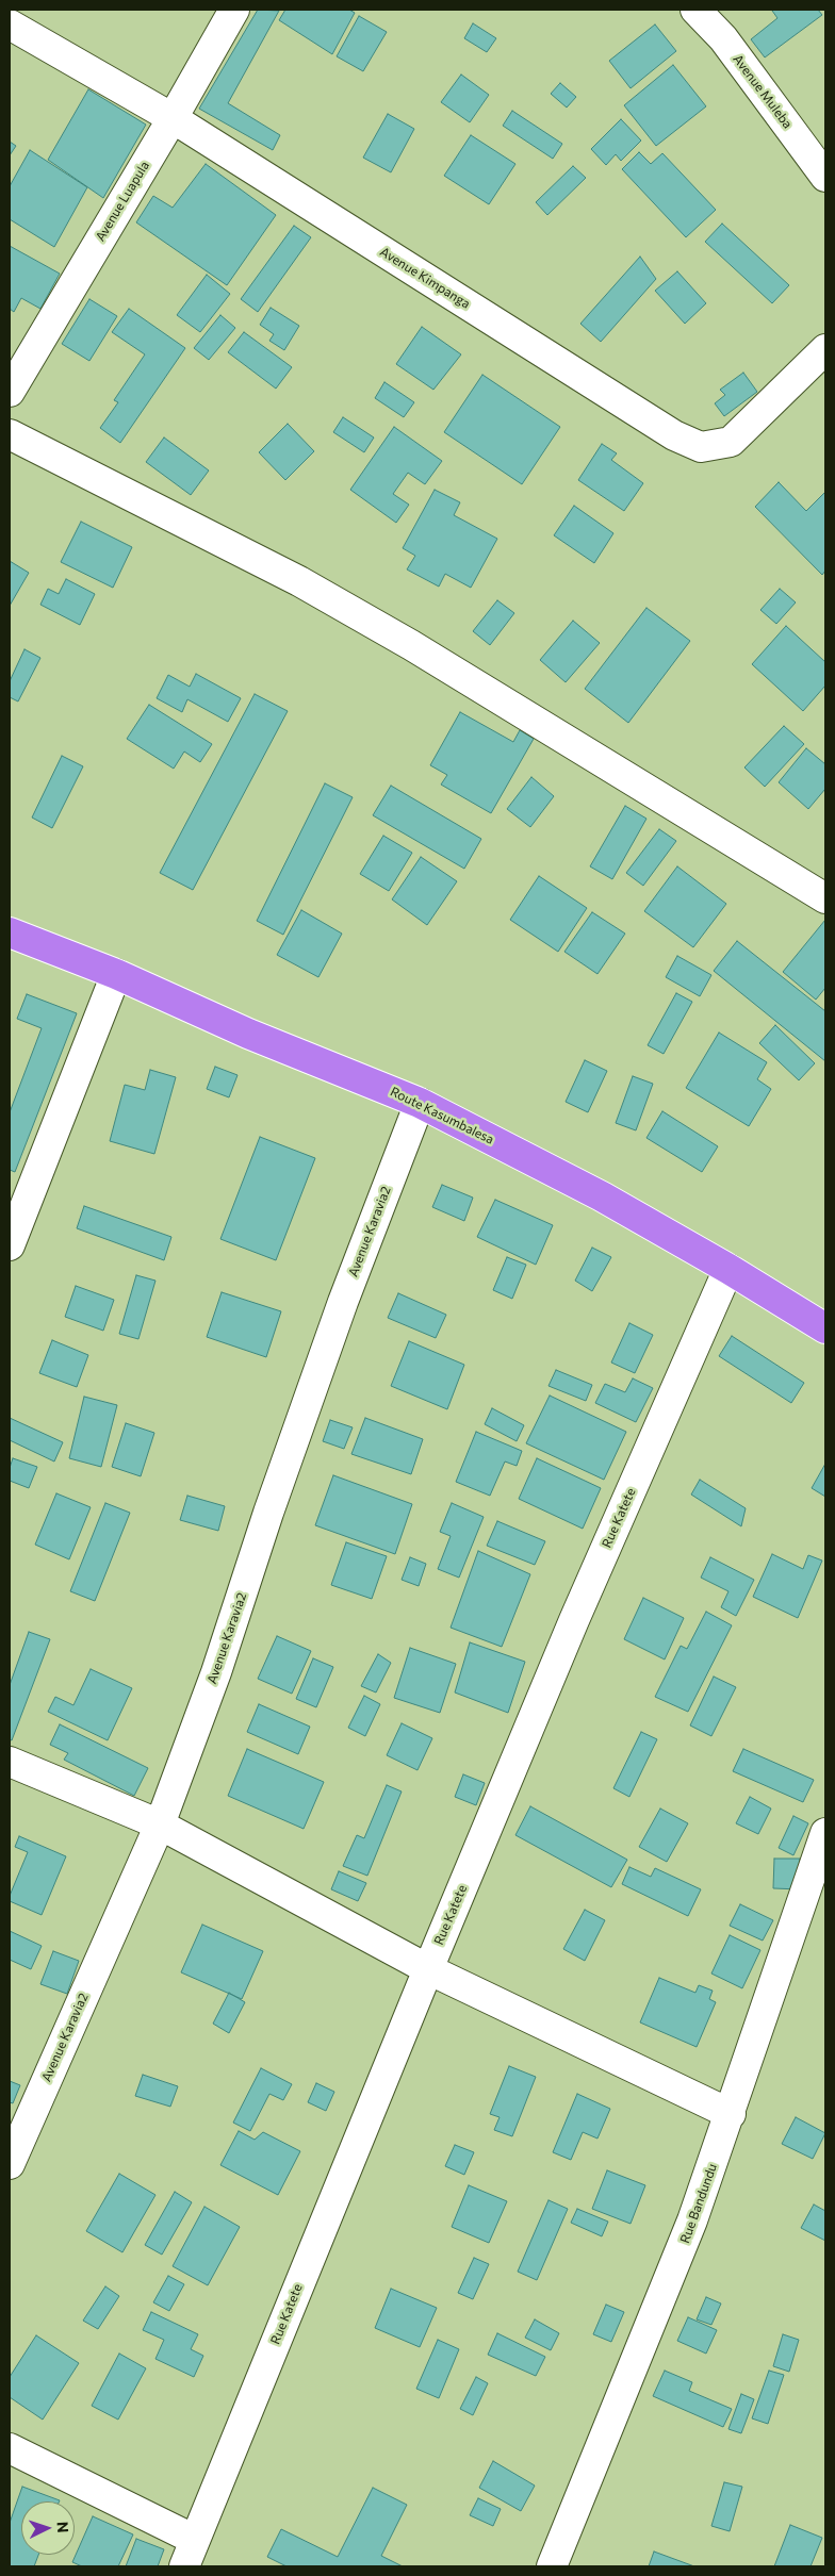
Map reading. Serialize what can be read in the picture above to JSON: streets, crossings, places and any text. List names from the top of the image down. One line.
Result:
{"streets":{"highway":["Route Kasumbalesa"],"street":["Avenue Muleba","Avenue Luapula","Avenue Kimpanga","Avenue Karavia2","Rue Katete","Rue Bandundu"]},"crossings":[["Avenue Luapula","Avenue Kimpanga"],["Route Kasumbalesa","Avenue Karavia2"],["Route Kasumbalesa","Rue Katete"]],"north":"right"}
